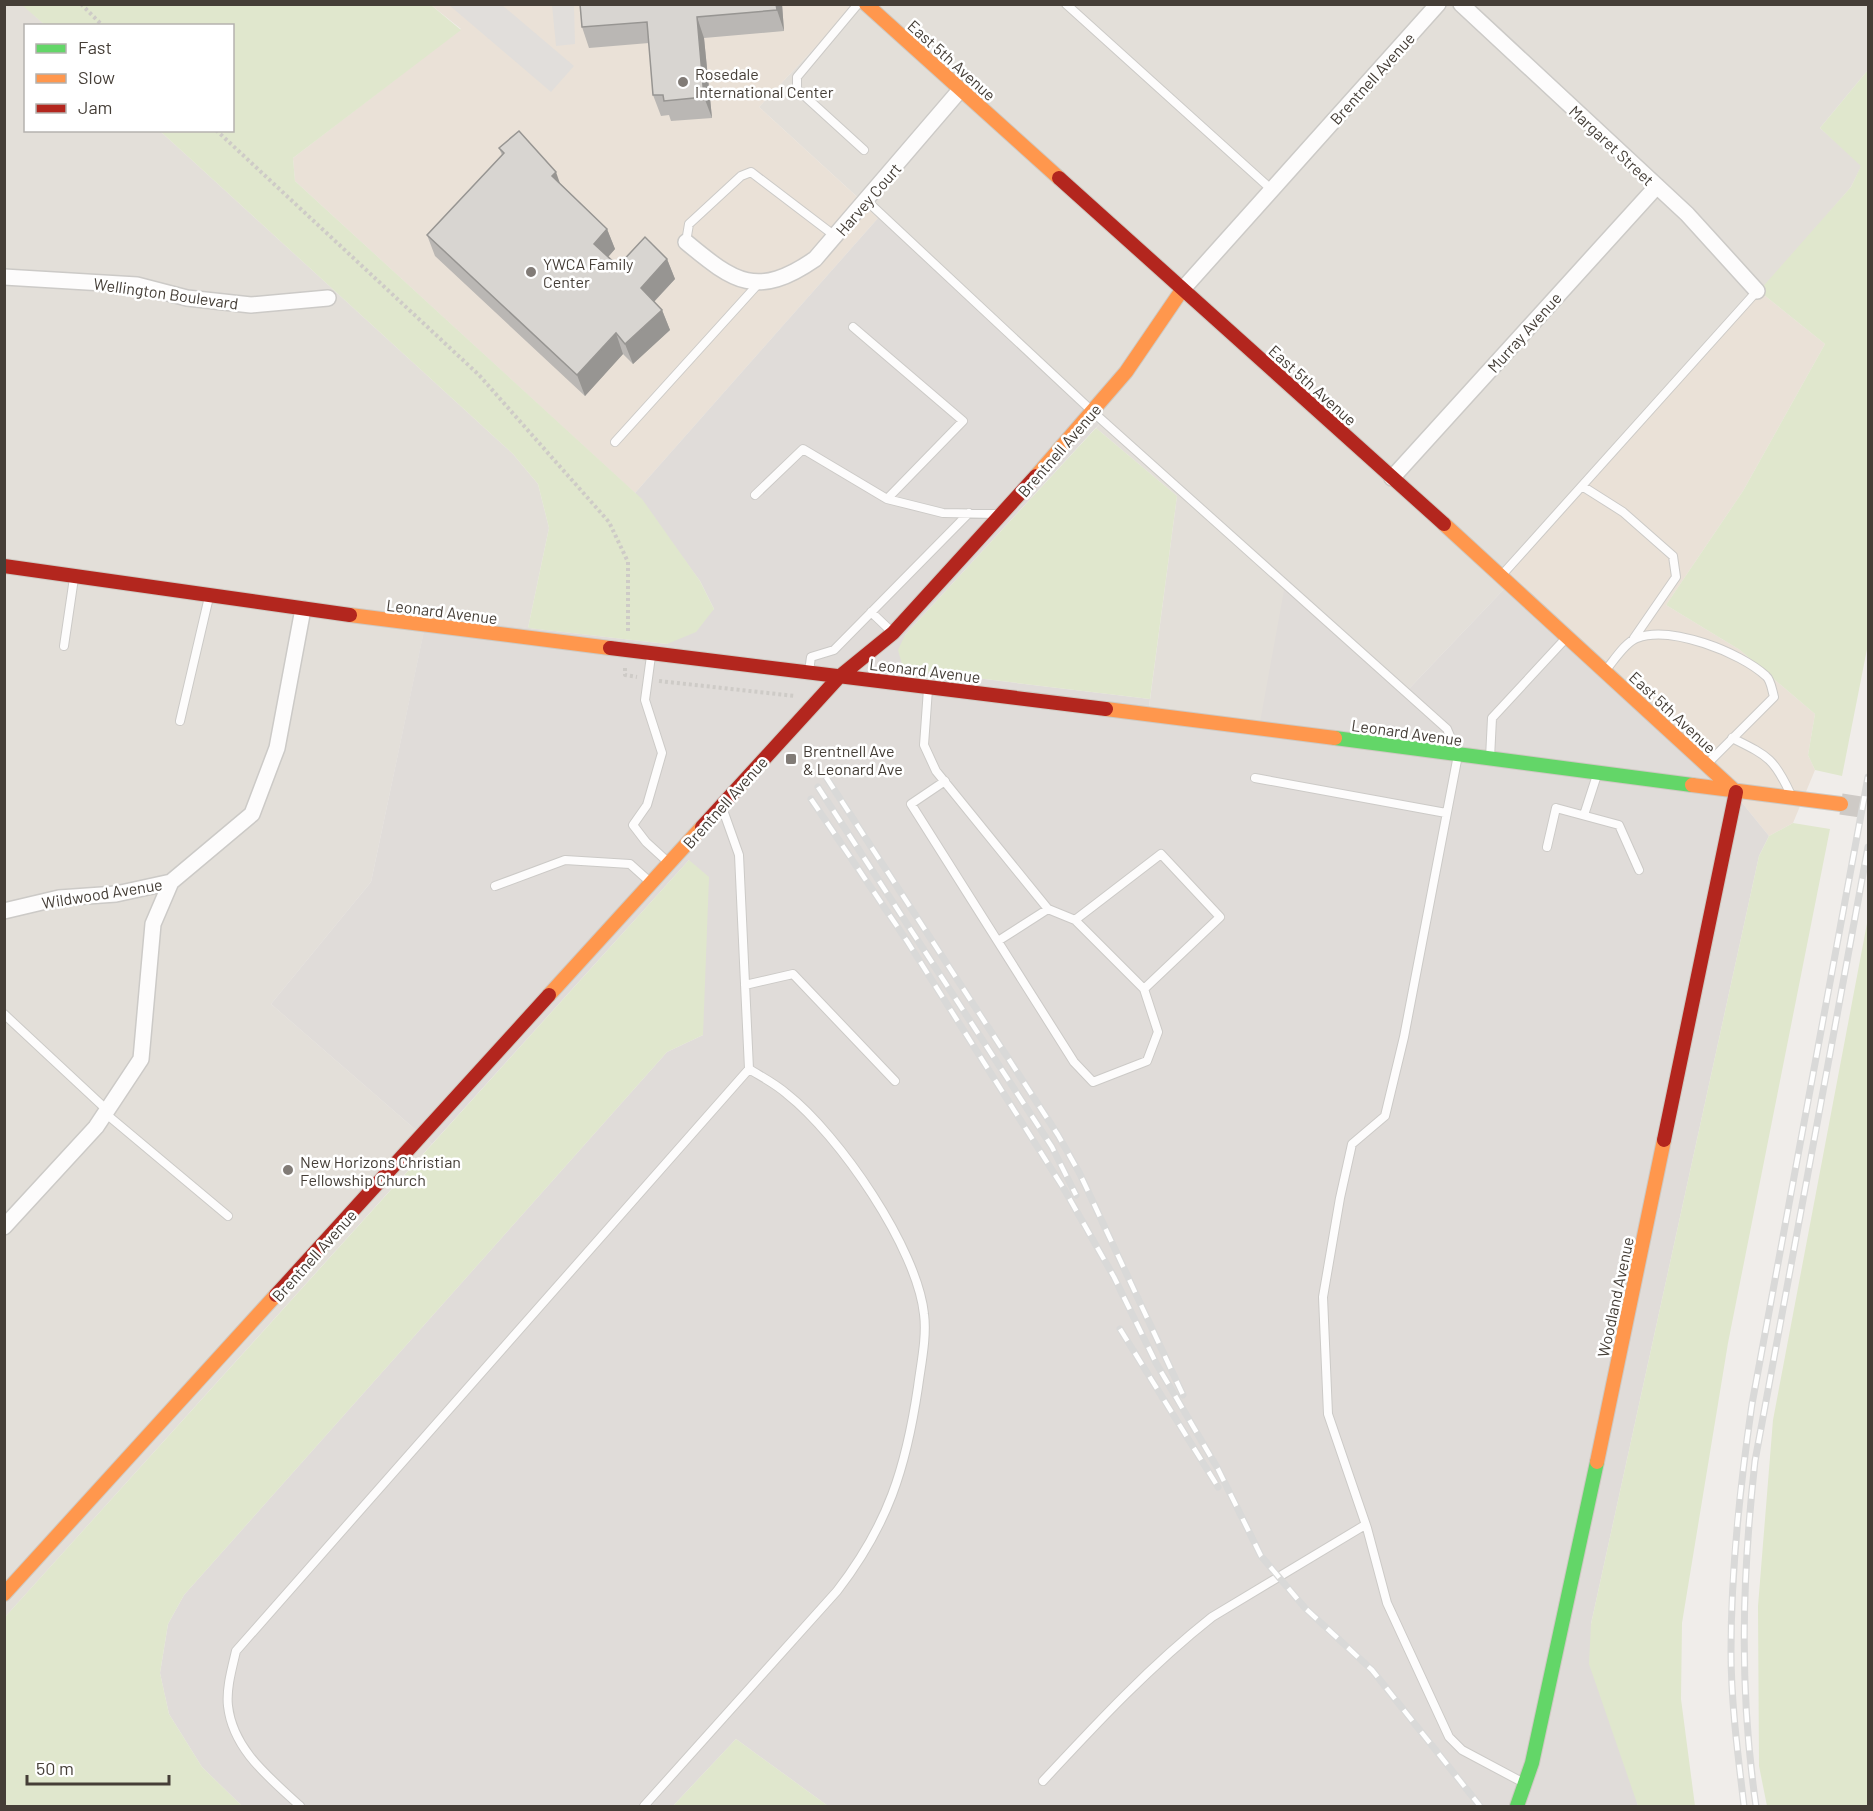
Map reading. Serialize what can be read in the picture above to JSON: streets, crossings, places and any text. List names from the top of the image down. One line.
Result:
{"streets":{"street":["East 5th Avenue","Brentnell Avenue","Margaret Street","Harvey Court","Wellington Boulevard","Murray Avenue","Leonard Avenue","Wildwood Avenue","Woodland Avenue"]},"crossings":[["East 5th Avenue","Brentnell Avenue"],["East 5th Avenue","Harvey Court"],["East 5th Avenue","Murray Avenue"],["East 5th Avenue","Leonard Avenue"],["East 5th Avenue","Woodland Avenue"],["Brentnell Avenue","Leonard Avenue"],["Margaret Street","Murray Avenue"],["Leonard Avenue","Wildwood Avenue"],["Leonard Avenue","Woodland Avenue"]],"places":{"other":["Rosedale International Center","YWCA Family Center","New Horizons Christian Fellowship Church"],"transit":["Brentnell Ave & Leonard Ave"]},"legend":["Fast","Slow","Jam"],"scale_bar":"50 m"}
